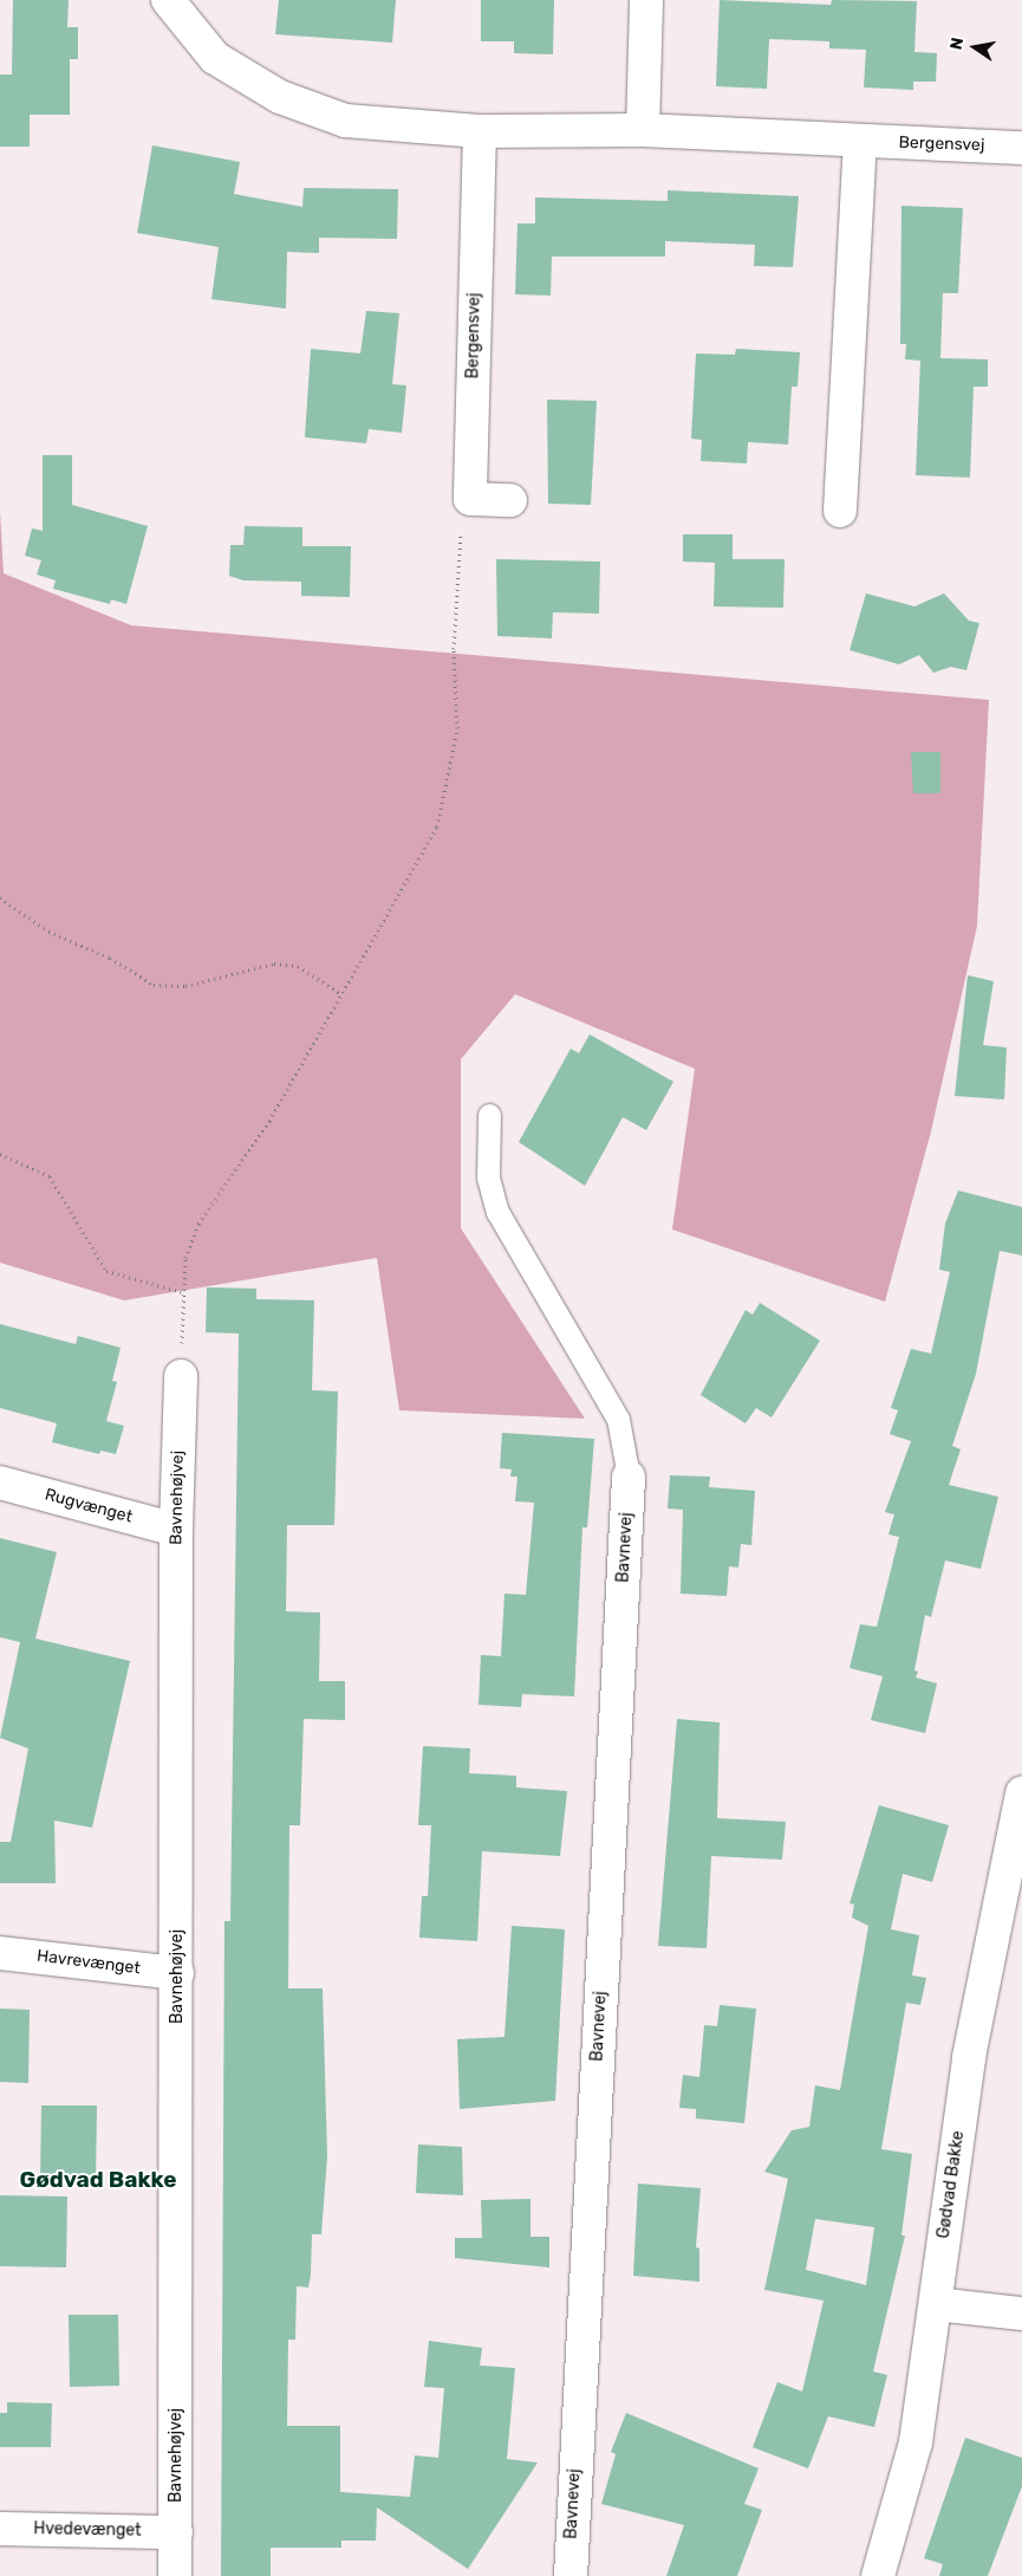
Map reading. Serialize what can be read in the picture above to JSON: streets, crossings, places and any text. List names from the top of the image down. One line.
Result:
{"streets":{"street":["Bergensvej","Bavnehøjvej","Rugvænget","Bavnevej","Havrevænget","Gødvad Bakke","Hvedevænget"]},"crossings":[["Bavnehøjvej","Rugvænget"],["Bavnehøjvej","Havrevænget"],["Bavnehøjvej","Hvedevænget"]],"districts":["Gødvad Bakke"],"north":"left"}
